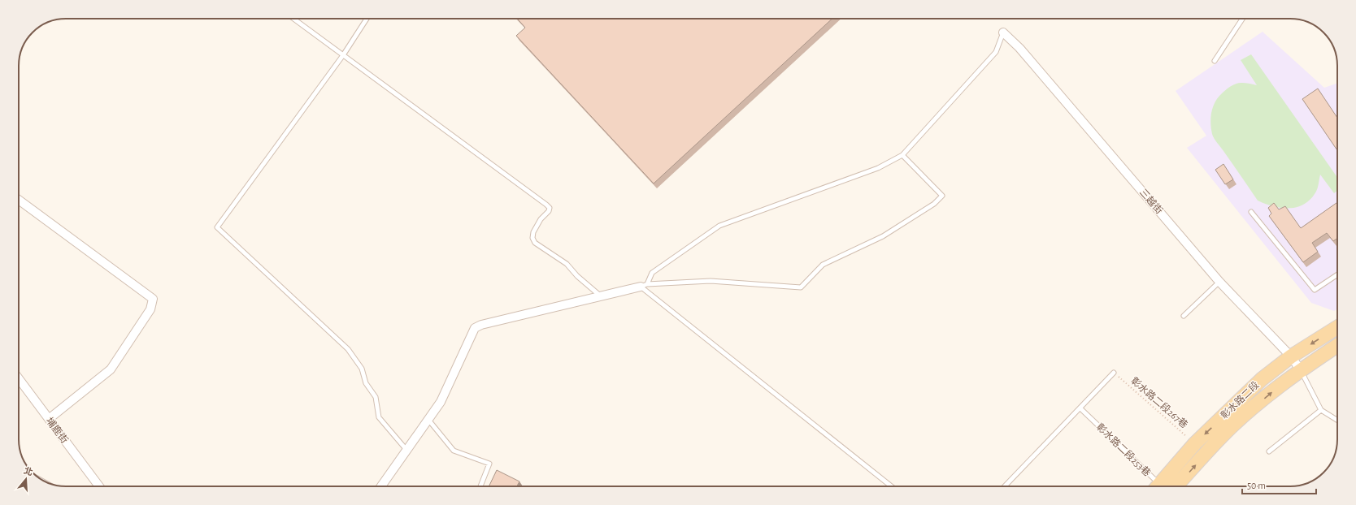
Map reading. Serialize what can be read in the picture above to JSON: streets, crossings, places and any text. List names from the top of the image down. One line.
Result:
{"streets":{"main road":["彰水路二段"],"street":["三越街","埔鹿街"],"lane":["彰水路二段253巷"],"path":["彰水路二段267巷"]},"crossings":[["三越街","彰水路二段"],["彰水路二段","彰水路二段267巷"]],"scale_bar":"50 m","north":"top"}
